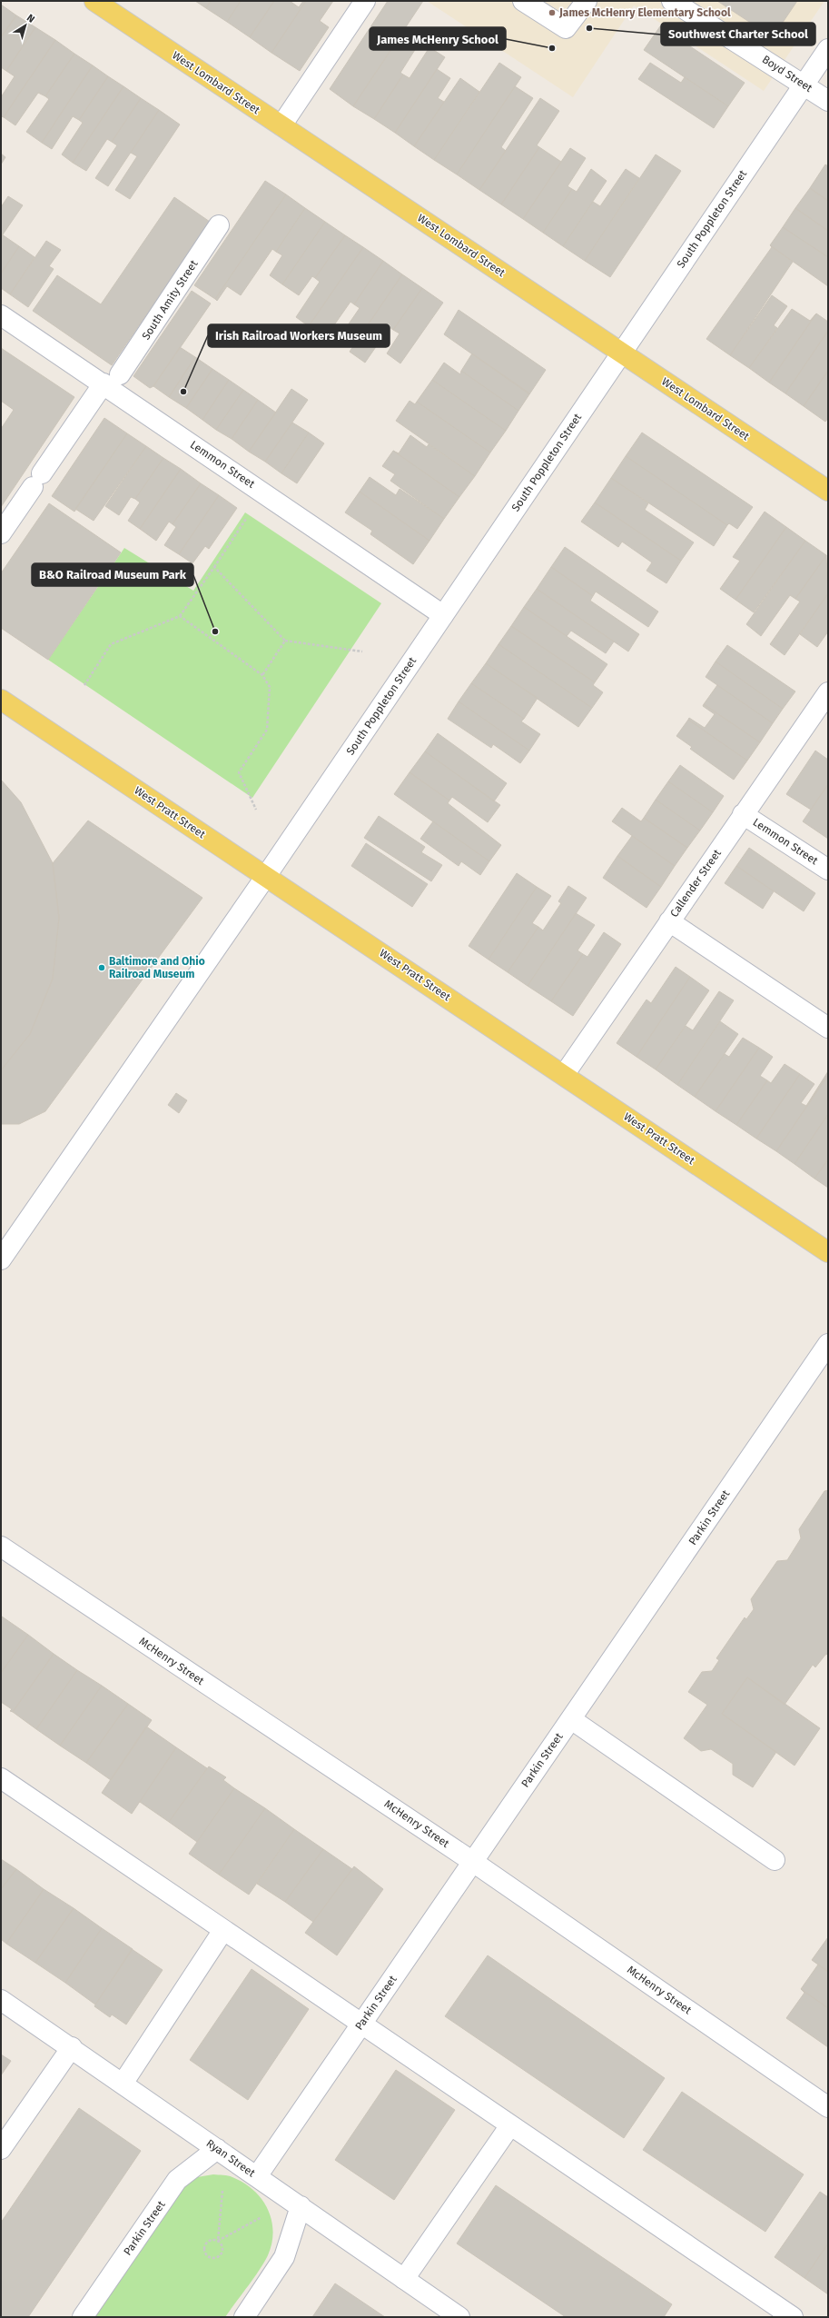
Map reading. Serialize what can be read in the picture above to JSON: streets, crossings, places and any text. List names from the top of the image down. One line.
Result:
{"streets":{"main road":["West Lombard Street","West Pratt Street"],"street":["Boyd Street","South Poppleton Street","South Amity Street","Lemmon Street","Callender Street","Parkin Street","McHenry Street","Ryan Street"]},"crossings":[["Boyd Street","South Poppleton Street"],["West Lombard Street","South Poppleton Street"],["South Poppleton Street","Lemmon Street"],["South Poppleton Street","West Pratt Street"],["South Amity Street","Lemmon Street"],["Lemmon Street","Callender Street"],["West Pratt Street","Callender Street"],["Parkin Street","McHenry Street"],["Parkin Street","Ryan Street"]],"places":["James McHenry Elementary School","Southwest Charter School","James McHenry School","Irish Railroad Workers Museum","B&O Railroad Museum Park","Baltimore and Ohio Railroad Museum"],"north":"top right"}
